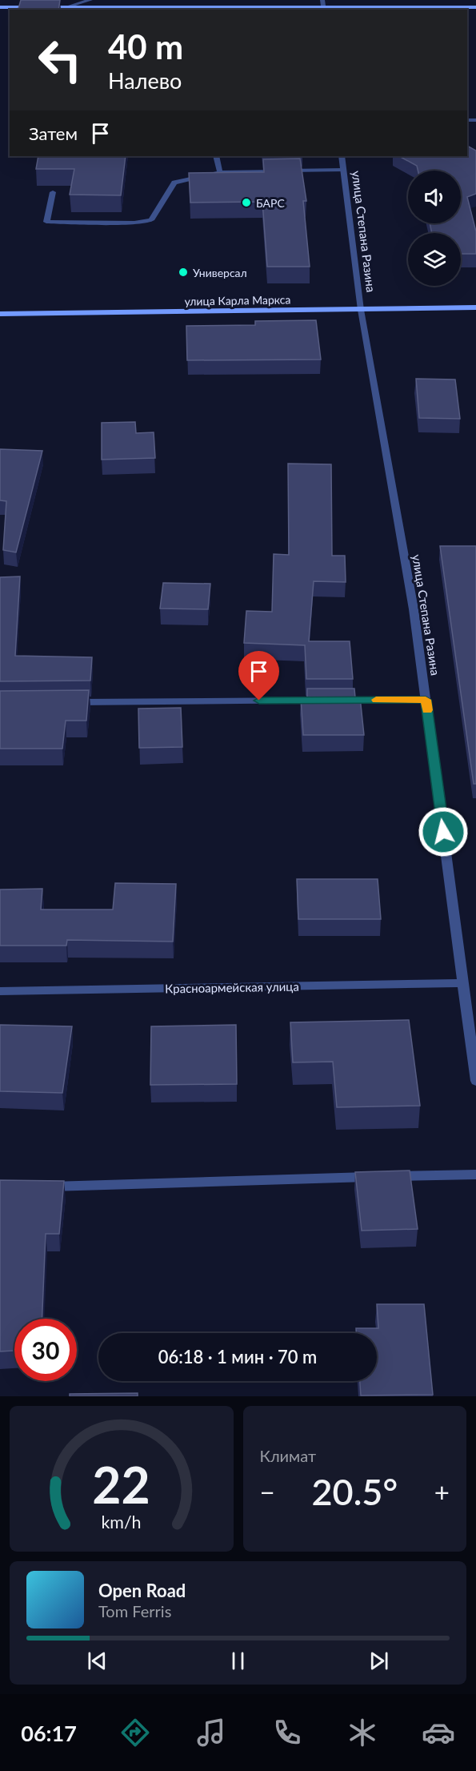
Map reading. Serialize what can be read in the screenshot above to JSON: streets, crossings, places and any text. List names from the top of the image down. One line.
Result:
{"streets":{"main road":["улица Карла Маркса"],"street":["улица Степана Разина","Красноармейская улица"]},"crossings":[["улица Степана Разина","улица Карла Маркса"],["улица Степана Разина","Красноармейская улица"]],"places":["БАРС","Универсал"],"page":{"turn":["40 m","Налево"],"then":"Затем","limit":"30","trip":"06:18 · 1 мин · 70 m","tile":"Климат","heat":["−","20.5°","+"],"song":["Open Road","Tom Ferris"],"tabs":"06:17","gauge":["22","km/h"]}}
